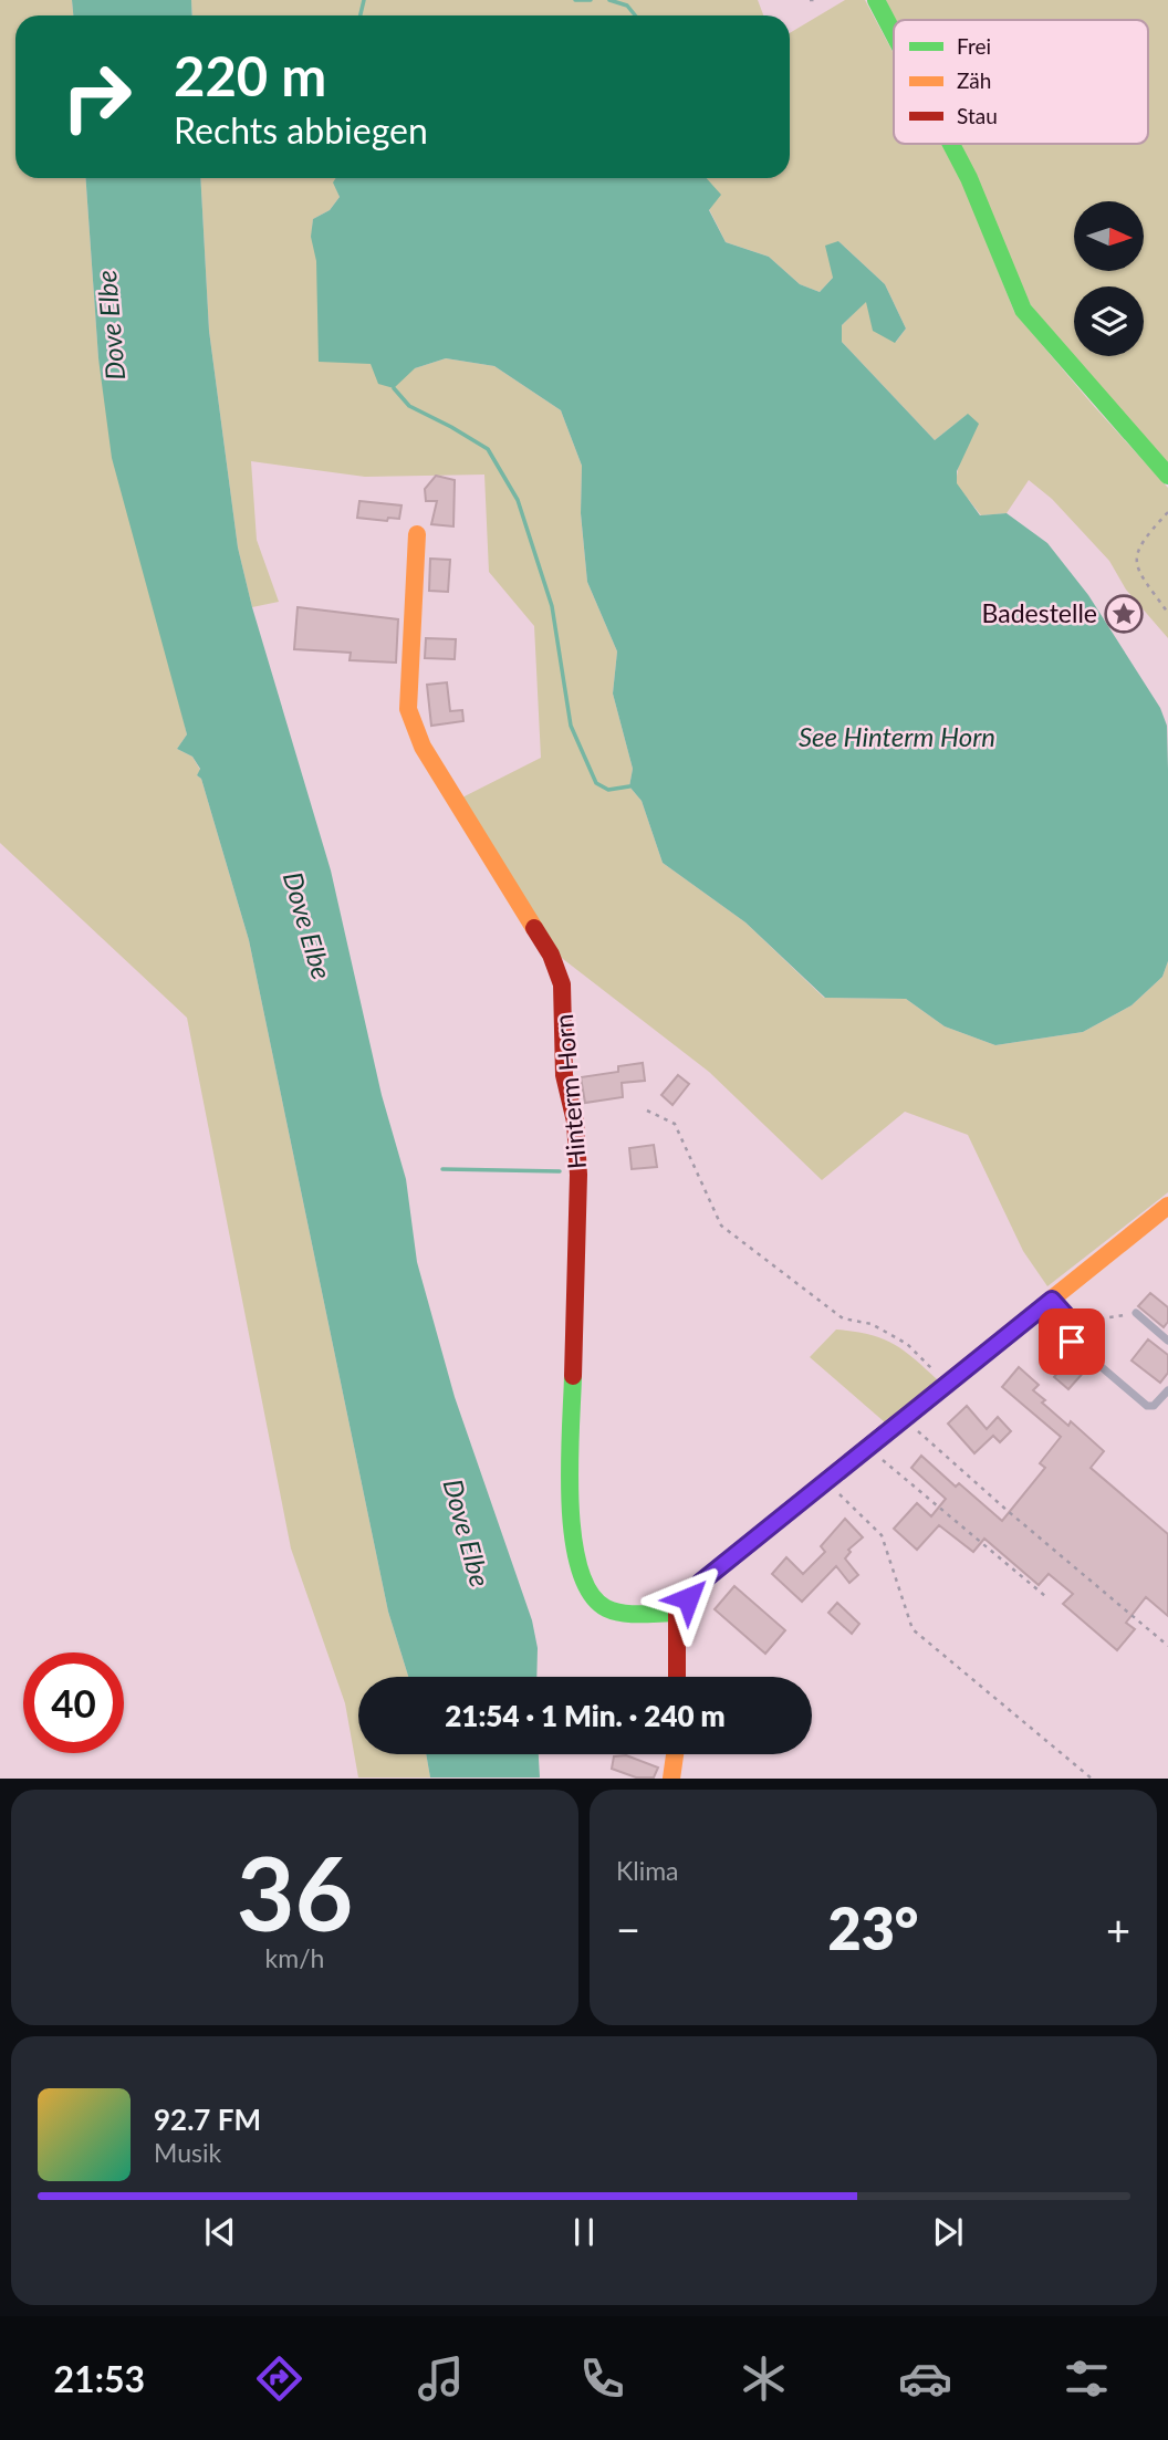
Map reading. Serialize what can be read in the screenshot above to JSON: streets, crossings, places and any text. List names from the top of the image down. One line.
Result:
{"streets":{"street":["Hinterm Horn"]},"water":["Dove Elbe","See Hinterm Horn"],"places":{"place":["Badestelle"]},"legend":["Frei","Zäh","Stau"],"north":"right","page":{"turn":["220 m","Rechts abbiegen"],"limit":"40","trip":"21:54 · 1 Min. · 240 m","tile":[["36","km/h"],"Klima"],"heat":["−","23°","+"],"song":["92.7 FM","Musik"],"tabs":"21:53"}}
